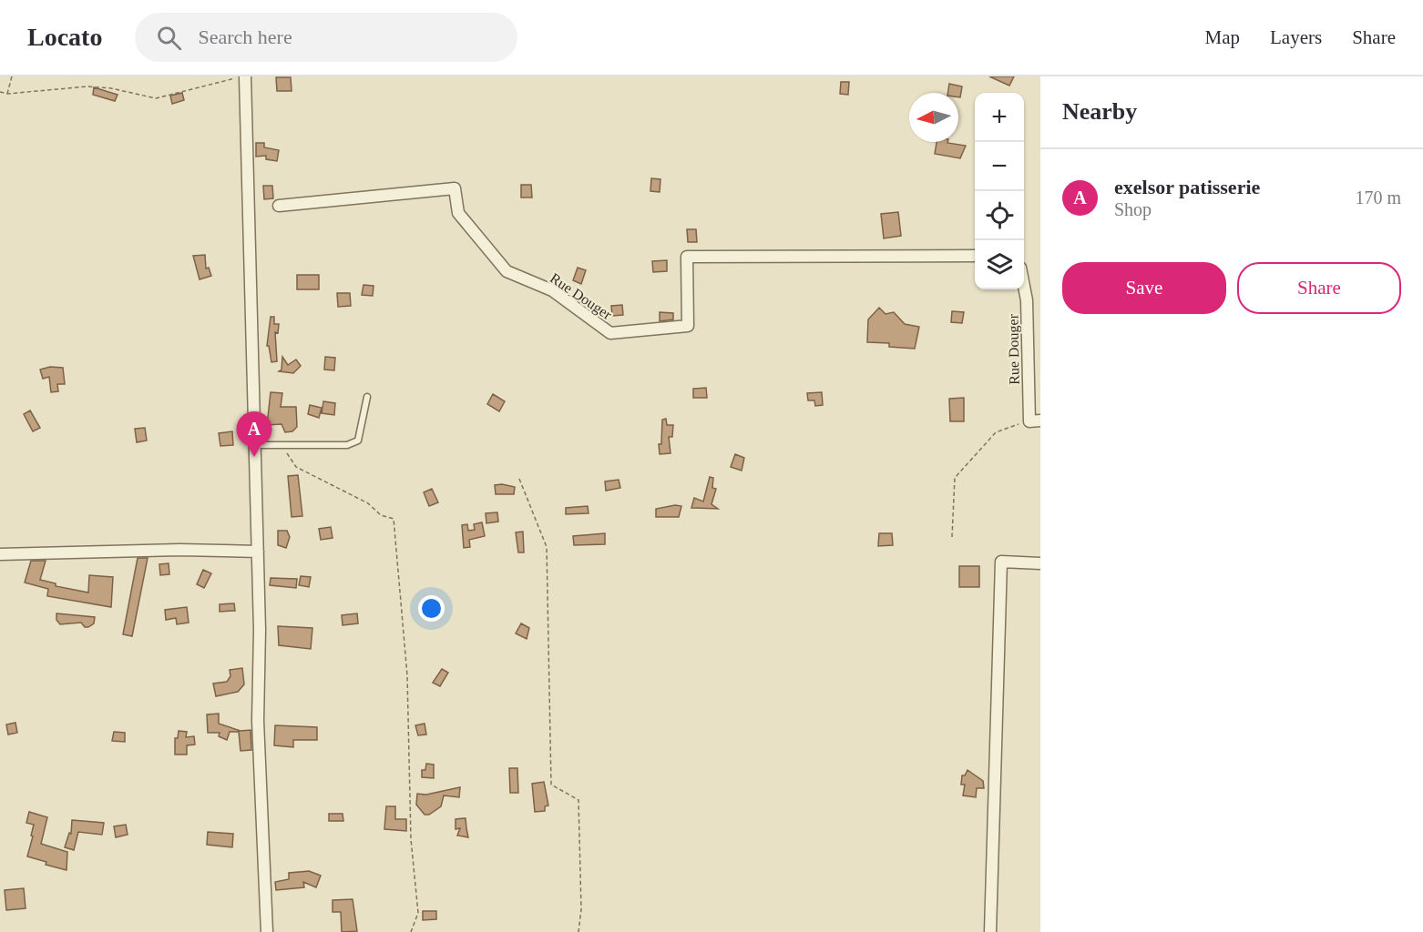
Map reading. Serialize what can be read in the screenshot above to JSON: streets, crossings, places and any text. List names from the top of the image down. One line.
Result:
{"streets":{"street":["Rue Douger"]},"north":"left","page":{"header":"Locato","search":"Search here","nav":["Map","Layers","Share"],"heading":"Nearby","map_buttons":["+","−"],"list":[{"mark":"A","name":"exelsor patisserie","note":"Shop","value":"170 m"}],"buttons":["Save","Share"],"pins":"A"}}
